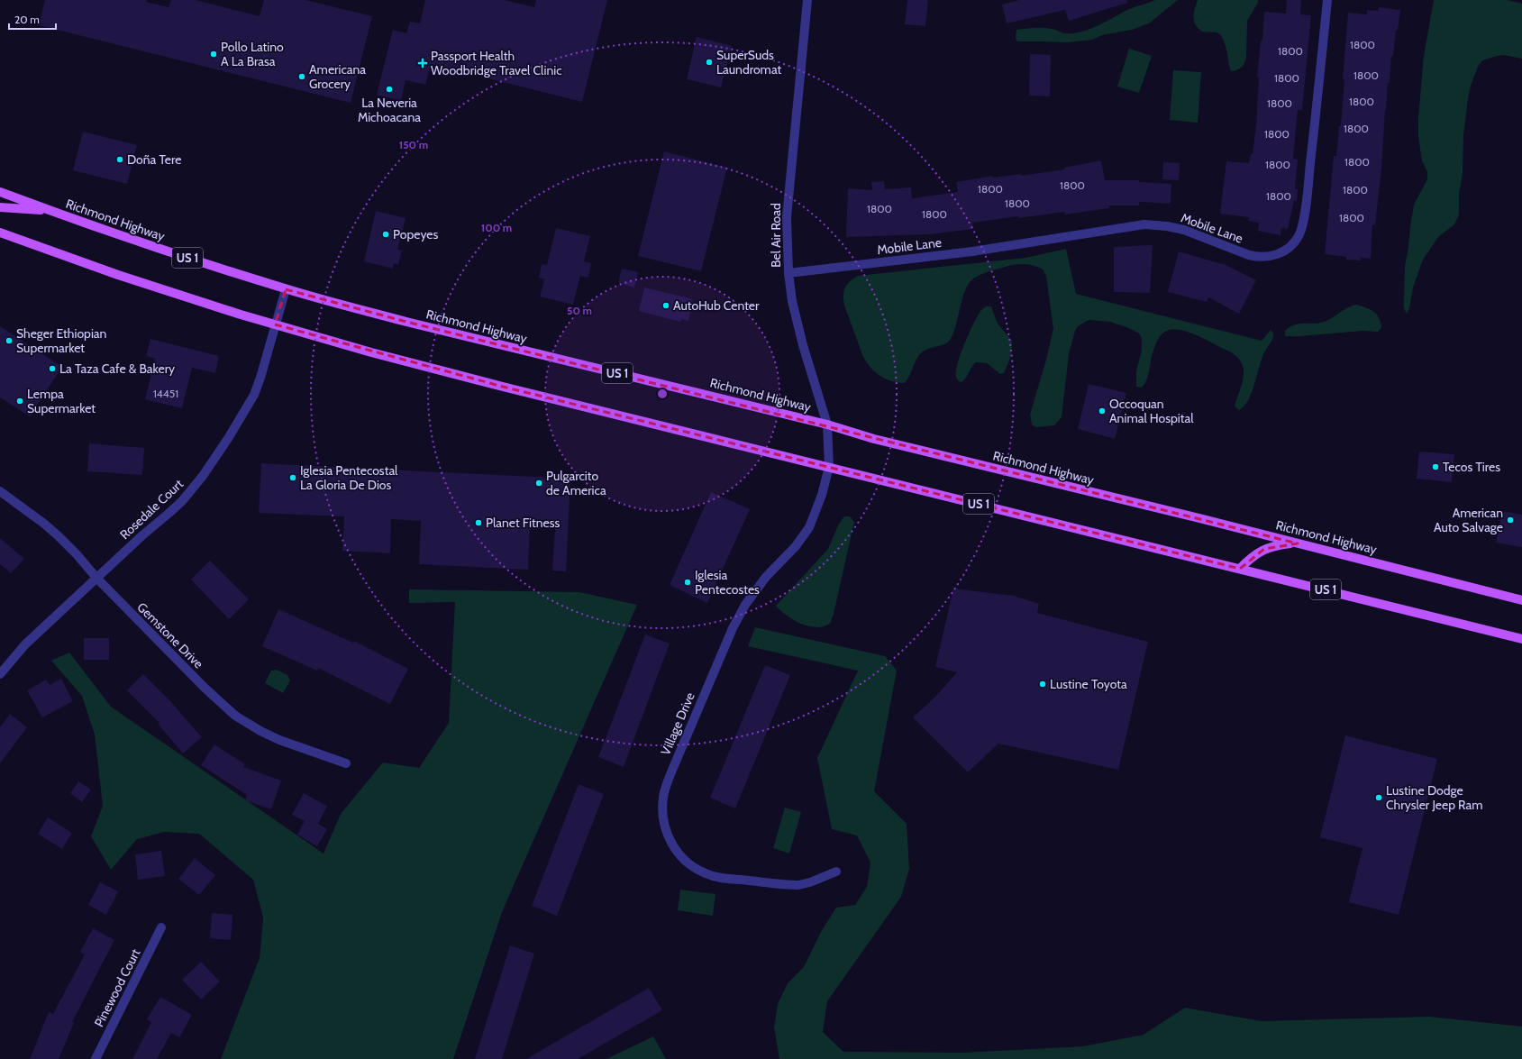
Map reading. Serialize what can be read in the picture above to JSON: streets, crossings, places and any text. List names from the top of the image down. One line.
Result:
{"streets":{"main road":["Richmond Highway","US 1"],"street":["Mobile Lane","Bel Air Road","Rosedale Court","Gemstone Drive","Village Drive","Pinewood Court"]},"crossings":[["Richmond Highway","Bel Air Road"],["Richmond Highway","Rosedale Court"],["Mobile Lane","Bel Air Road"],["Bel Air Road","US 1"],["Bel Air Road","Village Drive"],["US 1","Rosedale Court"],["US 1","Village Drive"],["Rosedale Court","Gemstone Drive"]],"places":{"other":["Pollo Latino A La Brasa","SuperSuds Laundromat","Americana Grocery","La Neveria Michoacana","Doña Tere","Popeyes","AutoHub Center","Sheger Ethiopian Supermarket","La Taza Cafe & Bakery","Lempa Supermarket","Occoquan Animal Hospital","Tecos Tires","Iglesia Pentecostal La Gloria De Dios","Pulgarcito de America","American Auto Salvage","Planet Fitness","Iglesia Pentecostes","Lustine Toyota","Lustine Dodge Chrysler Jeep Ram"],"health":["Passport Health Woodbridge Travel Clinic"]},"house_numbers":["1800","1800","1800","1800","1800","1800","1800","1800","1800","1800","1800","1800","1800","1800","1800","1800","1800","1800","14451"],"scale_bar":"20 m","rings":["150 m","100 m","50 m"]}
